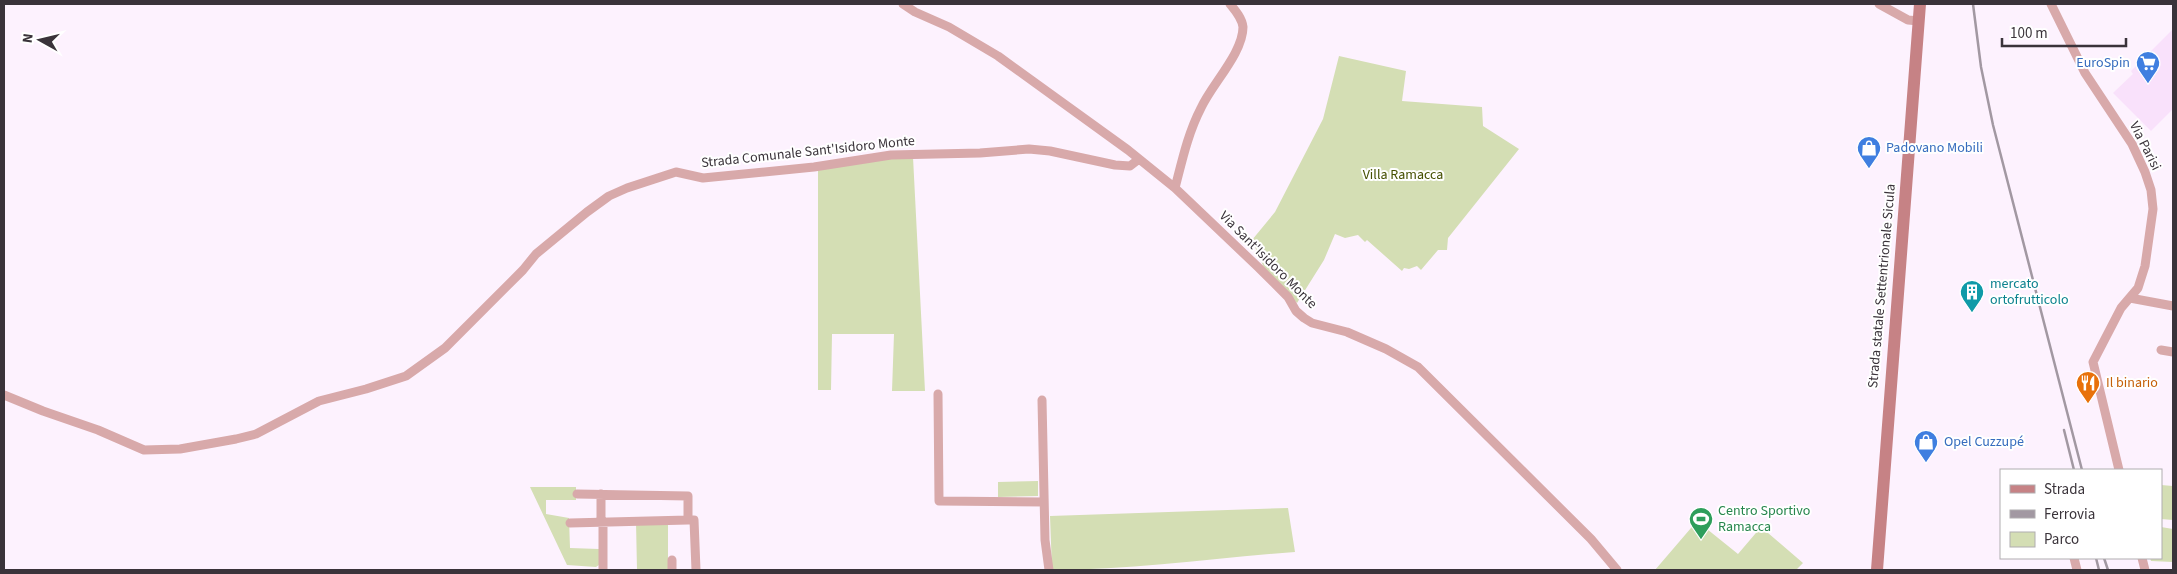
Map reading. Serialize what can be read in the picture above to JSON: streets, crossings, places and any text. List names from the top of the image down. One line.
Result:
{"streets":{"main road":["Strada statale Settentrionale Sicula"],"street":["Via Parisi","Strada Comunale Sant'Isidoro Monte","Via Sant'Isidoro Monte"]},"crossings":[["Strada Comunale Sant'Isidoro Monte","Via Sant'Isidoro Monte"]],"parks":["Villa Ramacca"],"places":{"supermarket":["EuroSpin"],"shop":["Padovano Mobili","Opel Cuzzupé"],"building":["mercato ortofrutticolo"],"restaurant":["Il binario"],"sports":["Centro Sportivo Ramacca"]},"legend":["Strada","Ferrovia","Parco"],"scale_bar":"100 m","north":"left"}
